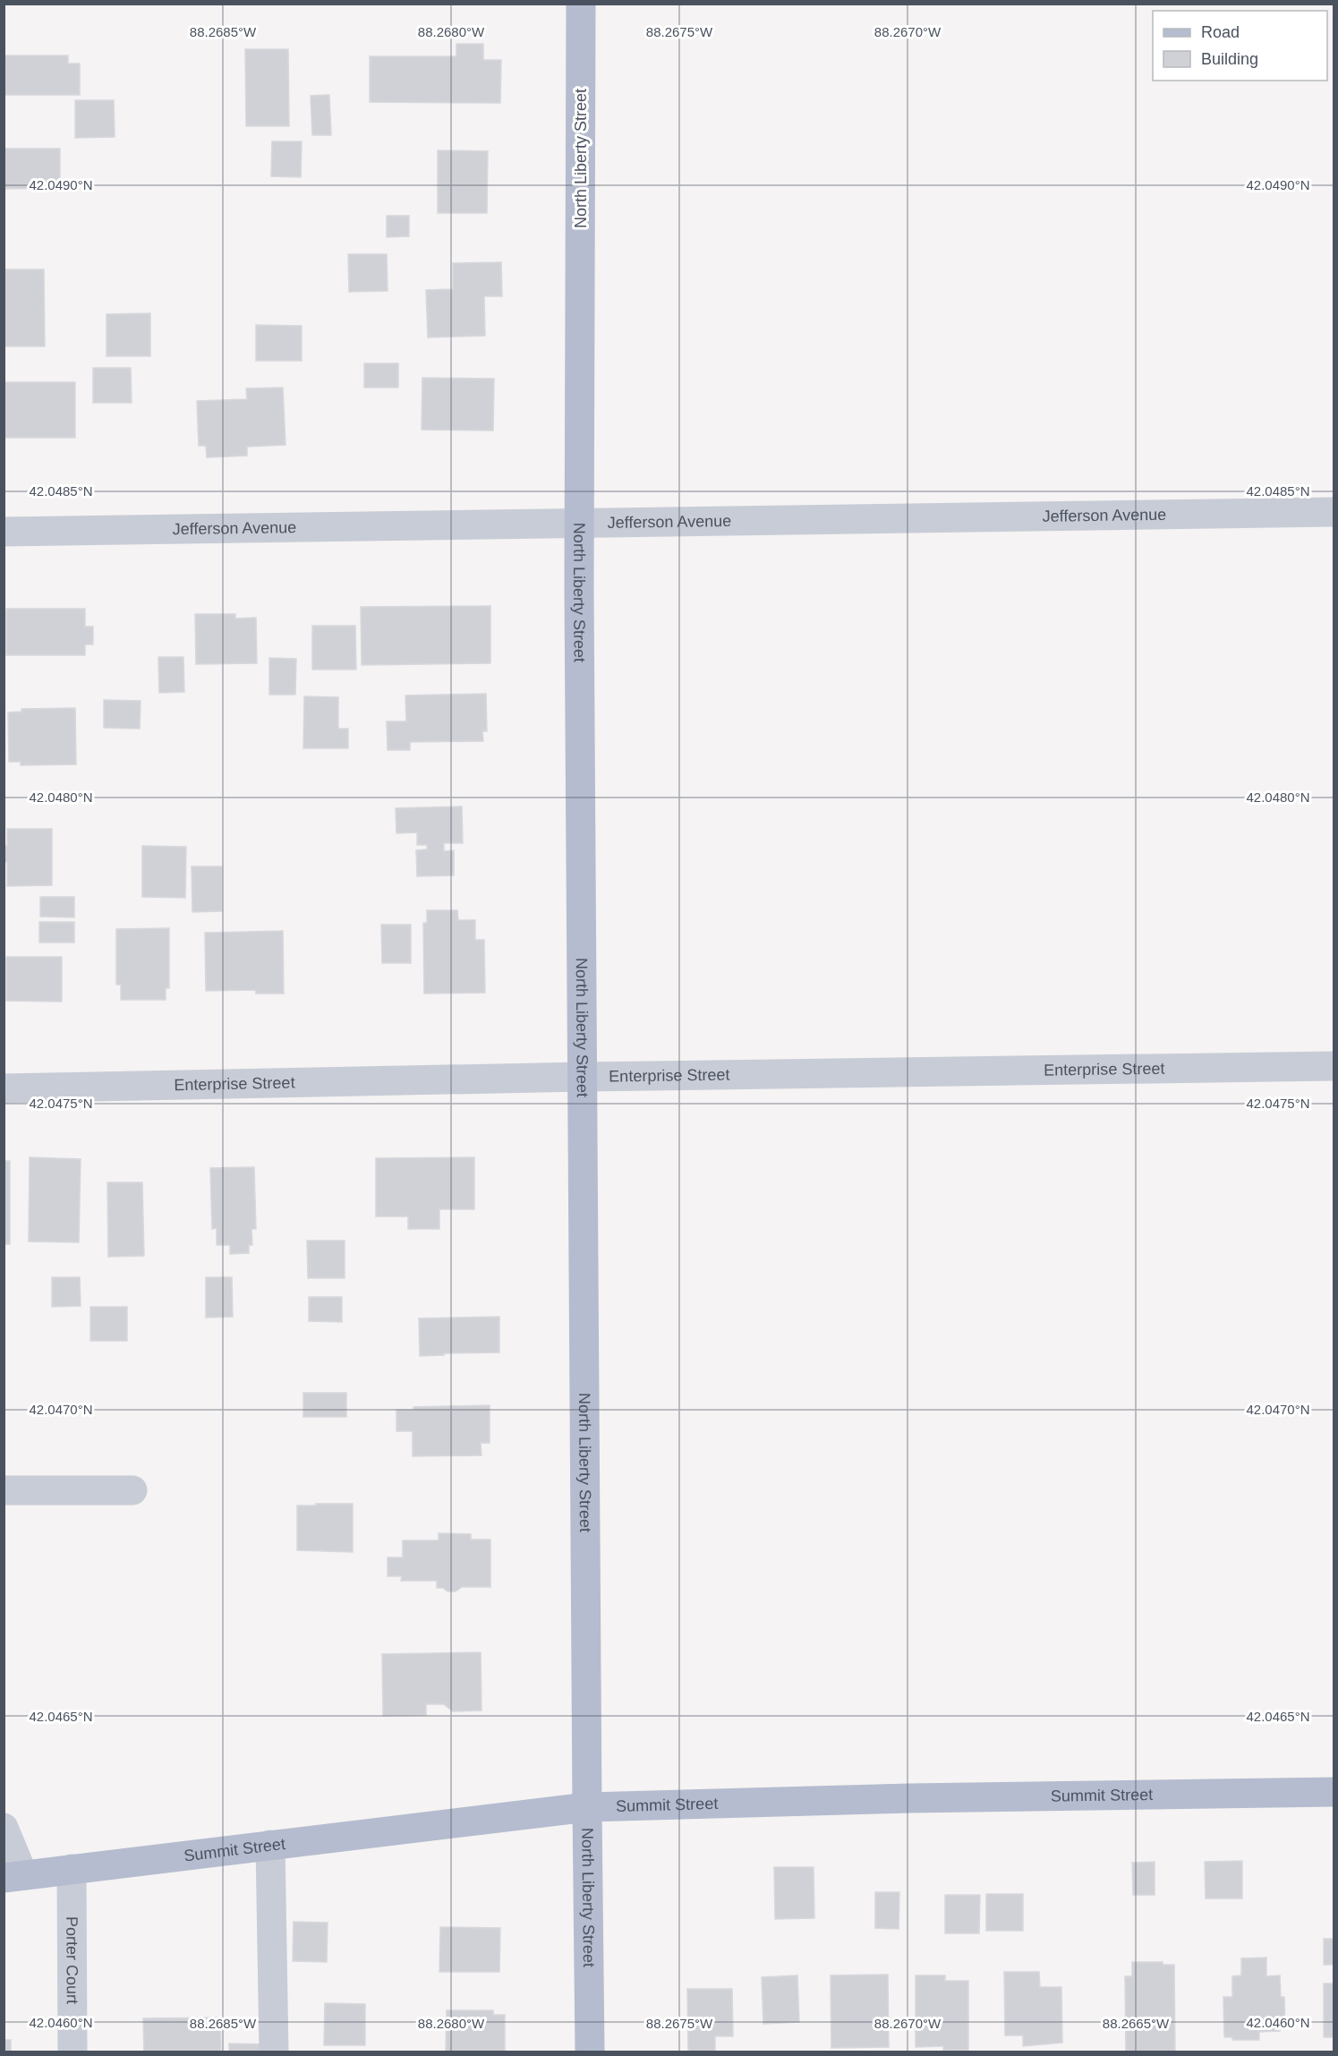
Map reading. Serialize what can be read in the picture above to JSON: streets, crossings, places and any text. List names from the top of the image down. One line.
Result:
{"streets":{"main road":["North Liberty Street","Summit Street"],"street":["Jefferson Avenue","Enterprise Street","Porter Court"]},"crossings":[["North Liberty Street","Jefferson Avenue"],["North Liberty Street","Enterprise Street"],["North Liberty Street","Summit Street"],["Summit Street","Porter Court"]],"legend":["Road","Building"],"coordinates":["88.2685°W","88.2680°W","88.2675°W","88.2670°W","42.0490°N","42.0485°N","42.0480°N","42.0475°N","42.0470°N","42.0465°N","42.0460°N","88.2665°W"]}
